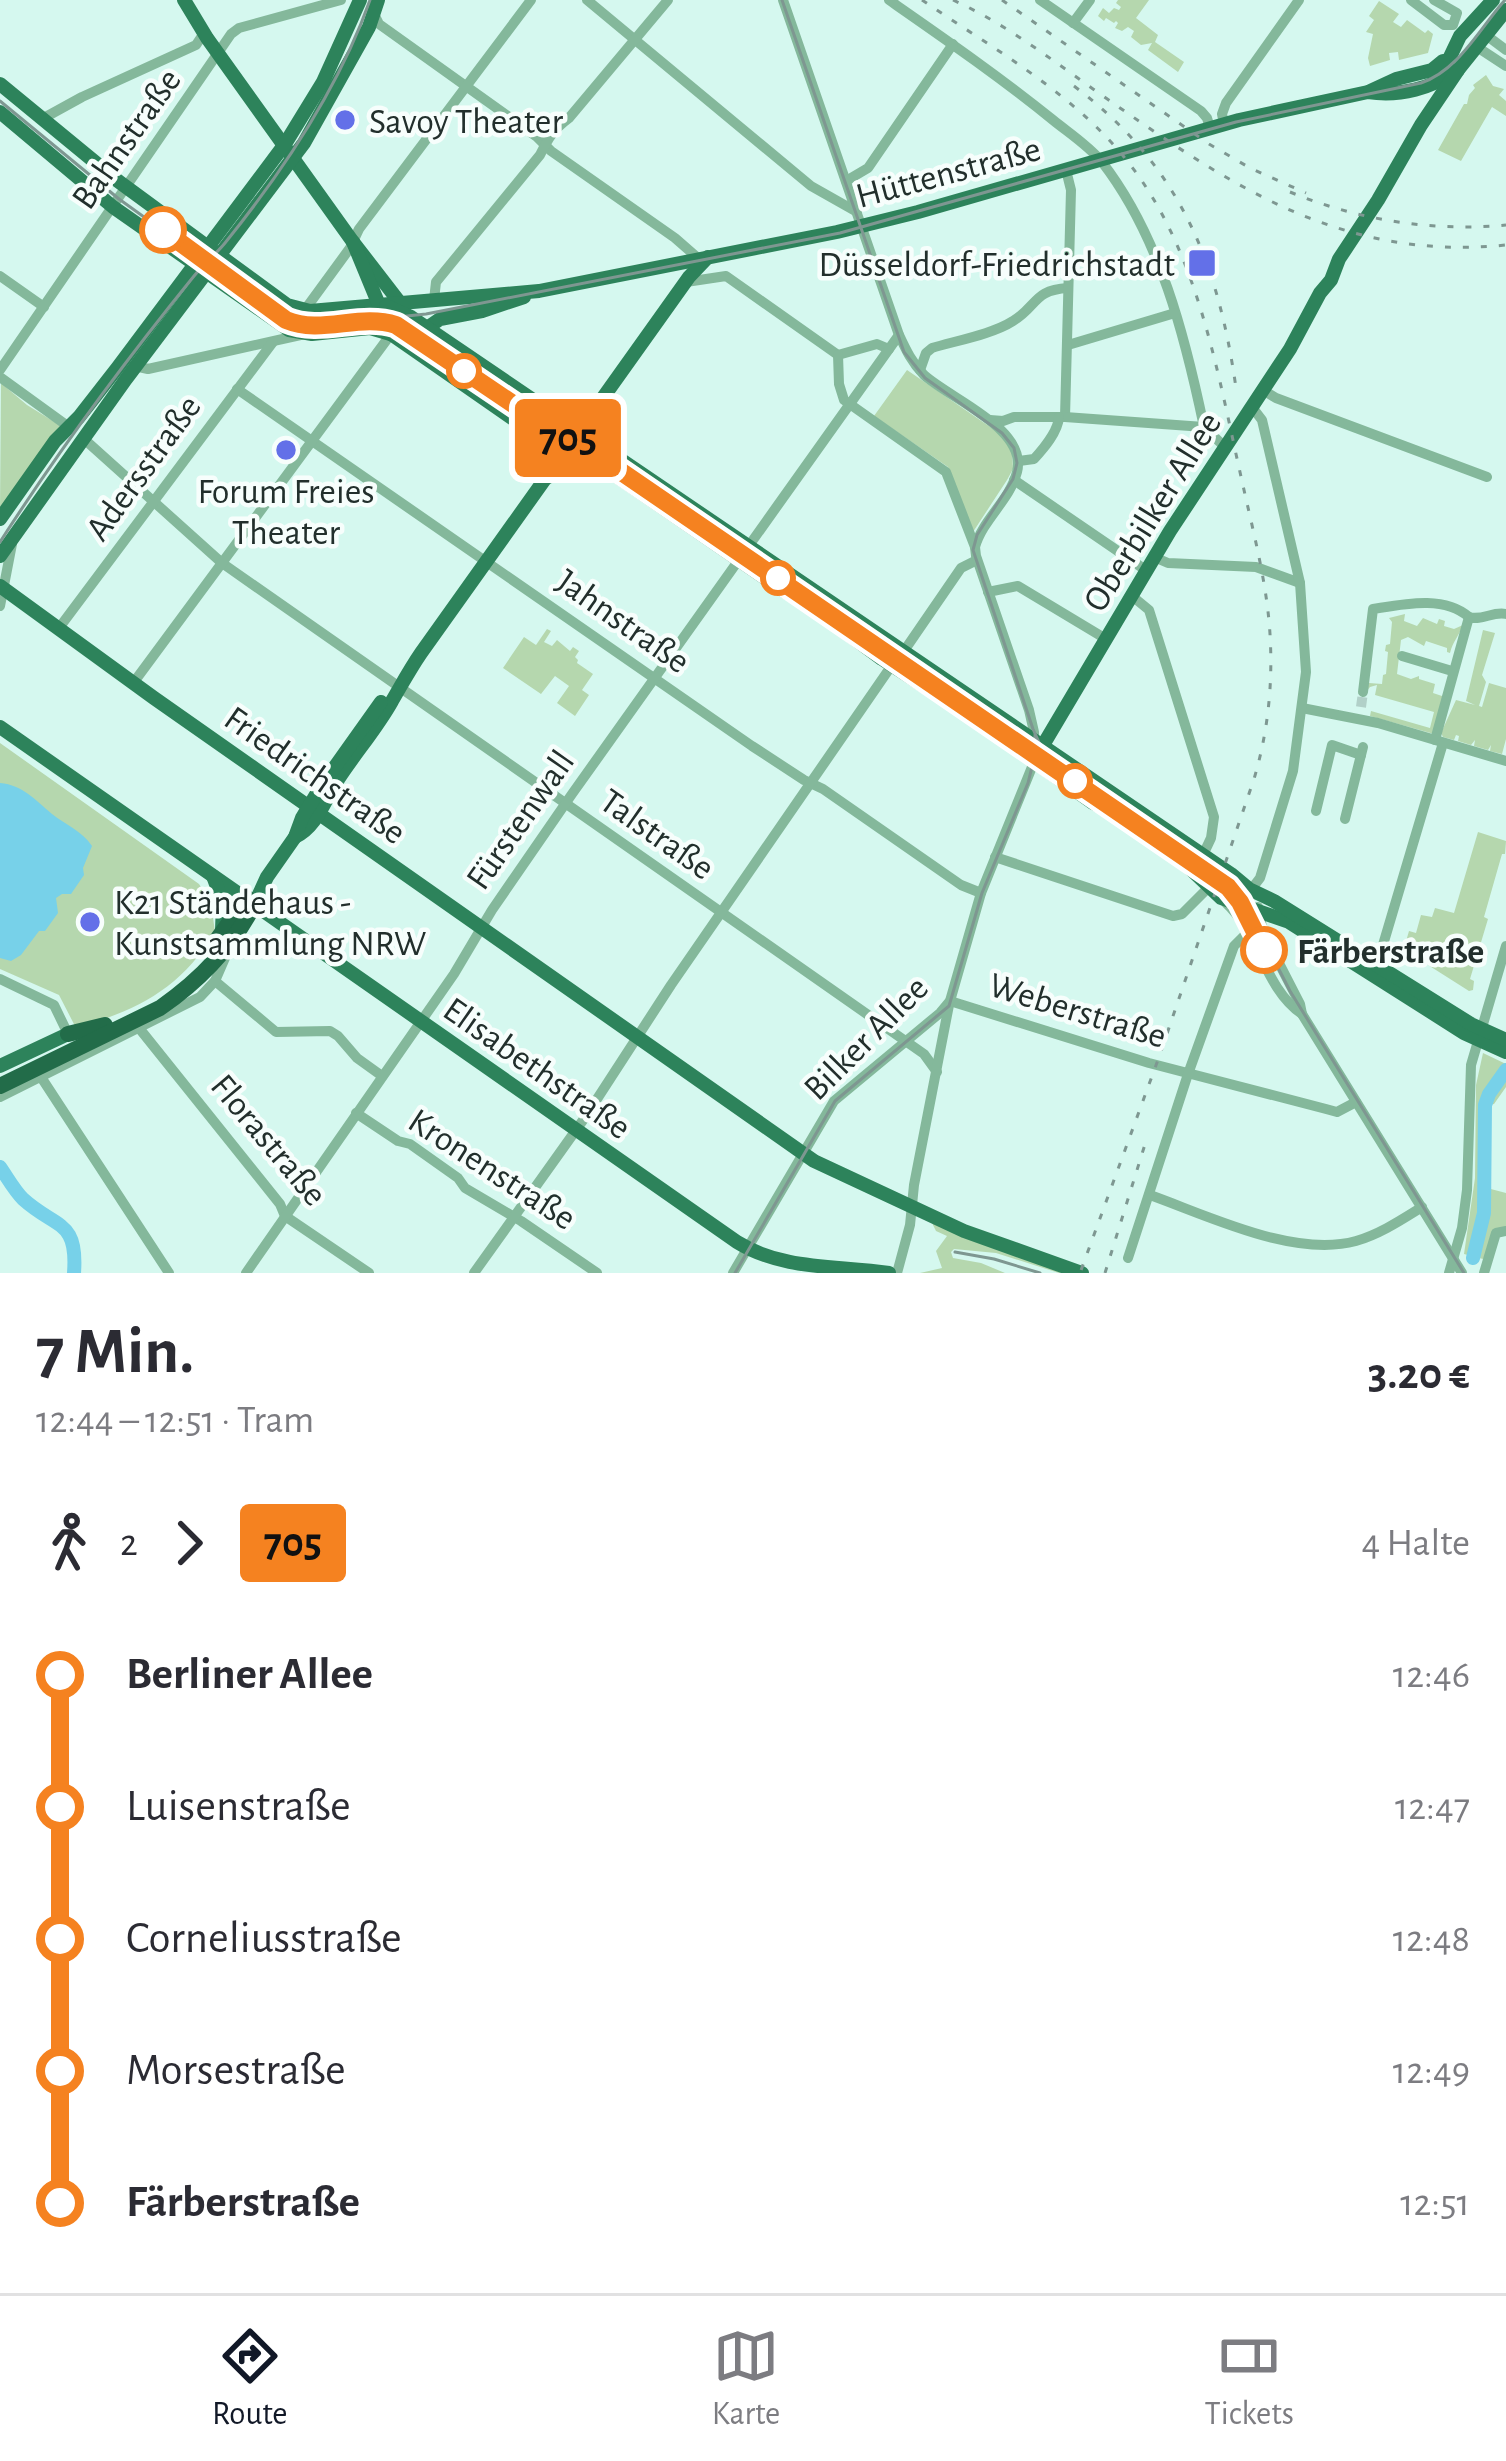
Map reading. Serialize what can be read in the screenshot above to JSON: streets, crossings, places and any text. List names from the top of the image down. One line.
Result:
{"streets":{"main road":["Hüttenstraße","Oberbilker Allee","Friedrichstraße","Elisabethstraße"],"street":["Bahnstraße","Adersstraße","Jahnstraße","Fürstenwall","Talstraße","Weberstraße","Bilker Allee","Florastraße","Kronenstraße"]},"crossings":[["Hüttenstraße","Adersstraße"],["Hüttenstraße","Oberbilker Allee"],["Adersstraße","Jahnstraße"],["Adersstraße","Friedrichstraße"],["Adersstraße","Talstraße"],["Oberbilker Allee","Bilker Allee"],["Jahnstraße","Fürstenwall"],["Jahnstraße","Bilker Allee"],["Friedrichstraße","Fürstenwall"],["Friedrichstraße","Bilker Allee"],["Fürstenwall","Talstraße"],["Fürstenwall","Elisabethstraße"],["Fürstenwall","Florastraße"],["Fürstenwall","Kronenstraße"],["Talstraße","Bilker Allee"],["Weberstraße","Bilker Allee"],["Bilker Allee","Elisabethstraße"]],"places":{"other":["Savoy Theater","Forum Freies Theater","K21 Ständehaus - Kunstsammlung NRW","Färberstraße"],"transit":["Düsseldorf-Friedrichstadt"]},"lines":["tram line 705"],"page":{"on_map":"705","heading":["7 Min.","12:44 – 12:51 · Tram","3.20 €"],"legs":["2","705","4 Halte"],"list":[{"name":"Berliner Allee","value":"12:46"},{"name":"Luisenstraße","value":"12:47"},{"name":"Corneliusstraße","value":"12:48"},{"name":"Morsestraße","value":"12:49"},{"name":"Färberstraße","value":"12:51"}],"tabs":["Route","Karte","Tickets"]}}
